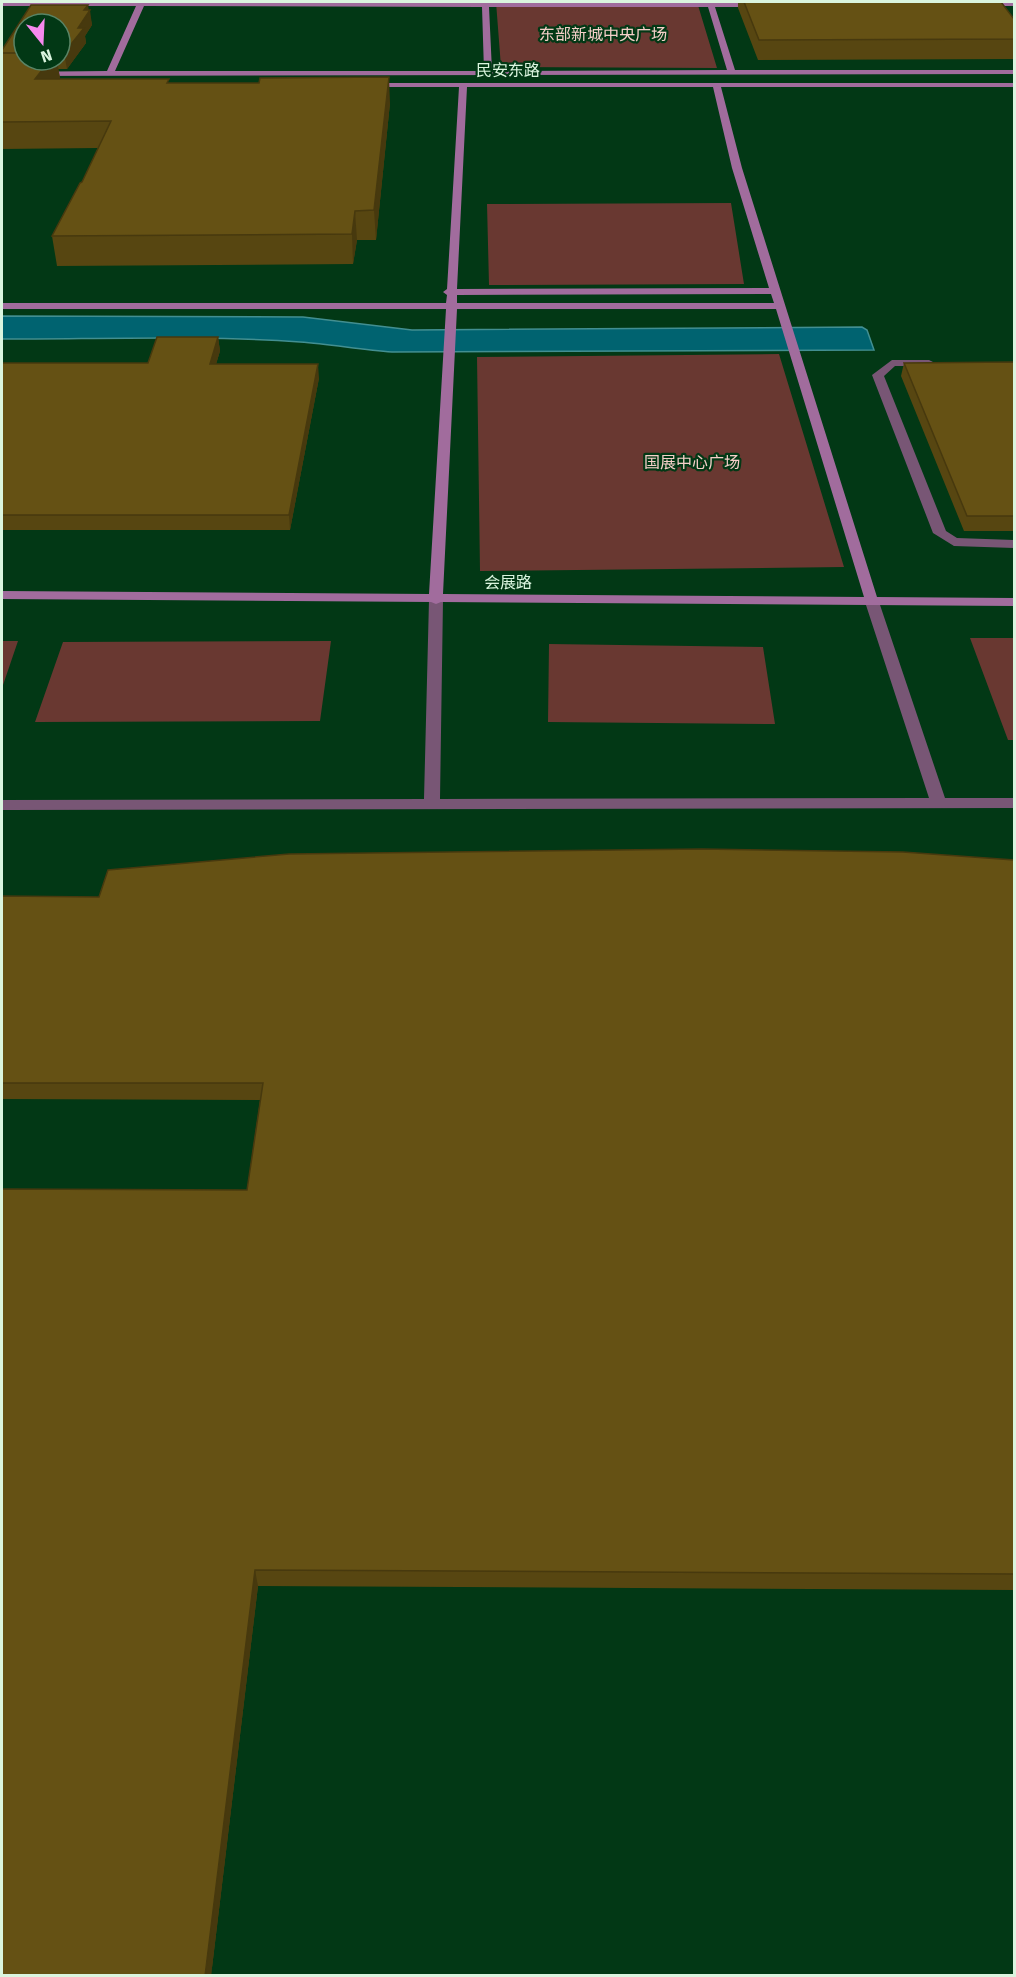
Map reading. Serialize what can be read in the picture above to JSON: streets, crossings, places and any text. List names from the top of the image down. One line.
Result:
{"streets":{"street":["民安东路","会展路"]},"parks":["东部新城中央广场","国展中心广场"],"north":"bottom"}
